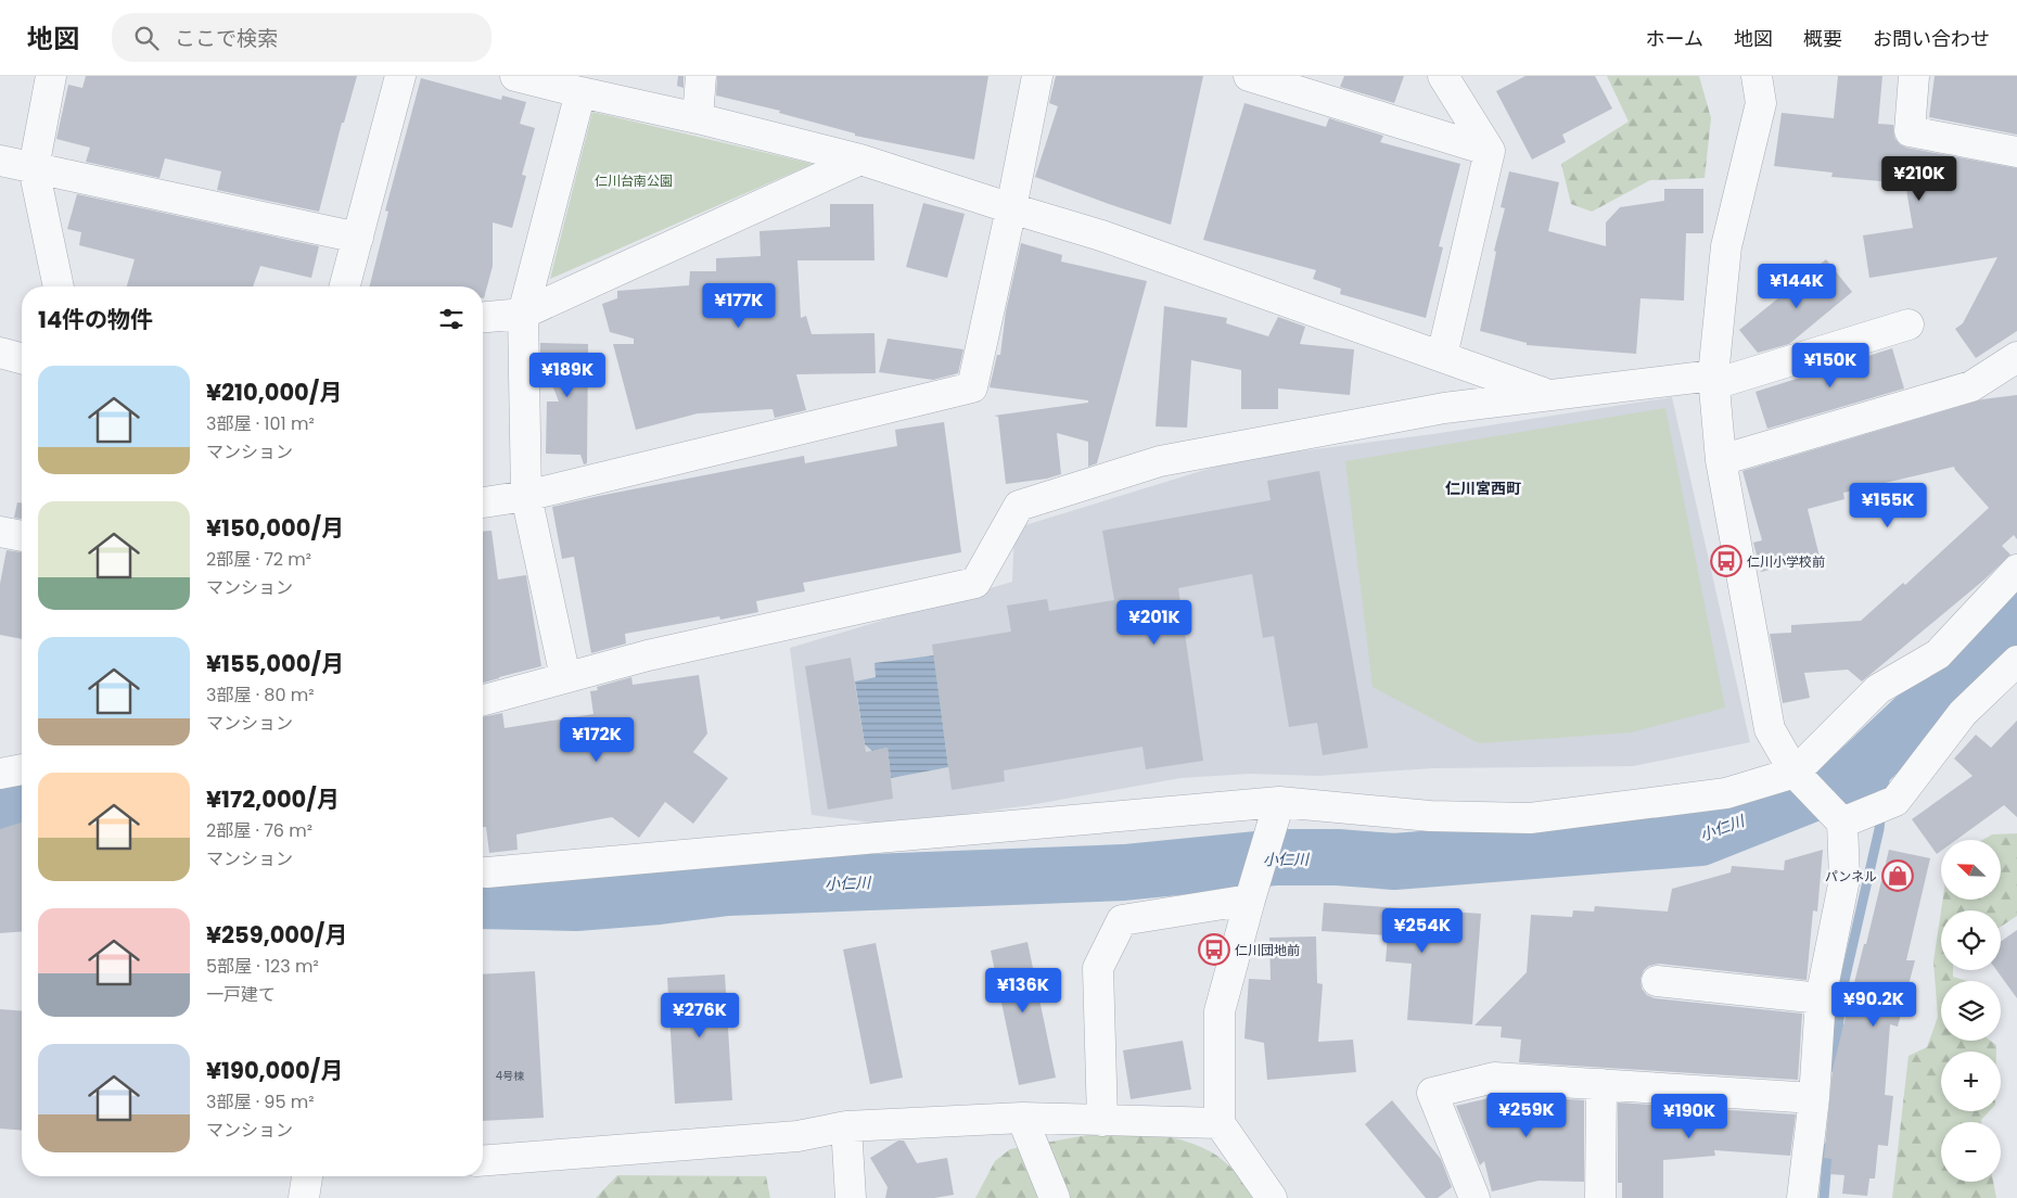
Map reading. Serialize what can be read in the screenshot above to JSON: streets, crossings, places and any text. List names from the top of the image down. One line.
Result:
{"districts":["仁川宮西町"],"water":["小仁川"],"parks":["仁川台南公園"],"places":{"bus stop":["仁川小学校前","仁川団地前"],"shop":["パンネル"]},"house_numbers":["4号棟"],"north":"top left","page":{"header":"地図","search":"ここで検索","nav":["ホーム","地図","概要","お問い合わせ"],"price":["¥210K","¥144K","¥177K","¥150K","¥189K","¥155K","¥201K","¥172K","¥254K","¥136K","¥90.2K","¥276K","¥259K","¥190K"],"heading":"14件の物件","list":[{"name":"¥210,000/月","note":"3部屋 · 101 m² · マンション"},{"name":"¥150,000/月","note":"2部屋 · 72 m² · マンション"},{"name":"¥155,000/月","note":"3部屋 · 80 m² · マンション"},{"name":"¥172,000/月","note":"2部屋 · 76 m² · マンション"},{"name":"¥259,000/月","note":"5部屋 · 123 m² · 一戸建て"},{"name":"¥190,000/月","note":"3部屋 · 95 m² · マンション"}],"map_buttons":["+","−"]}}
